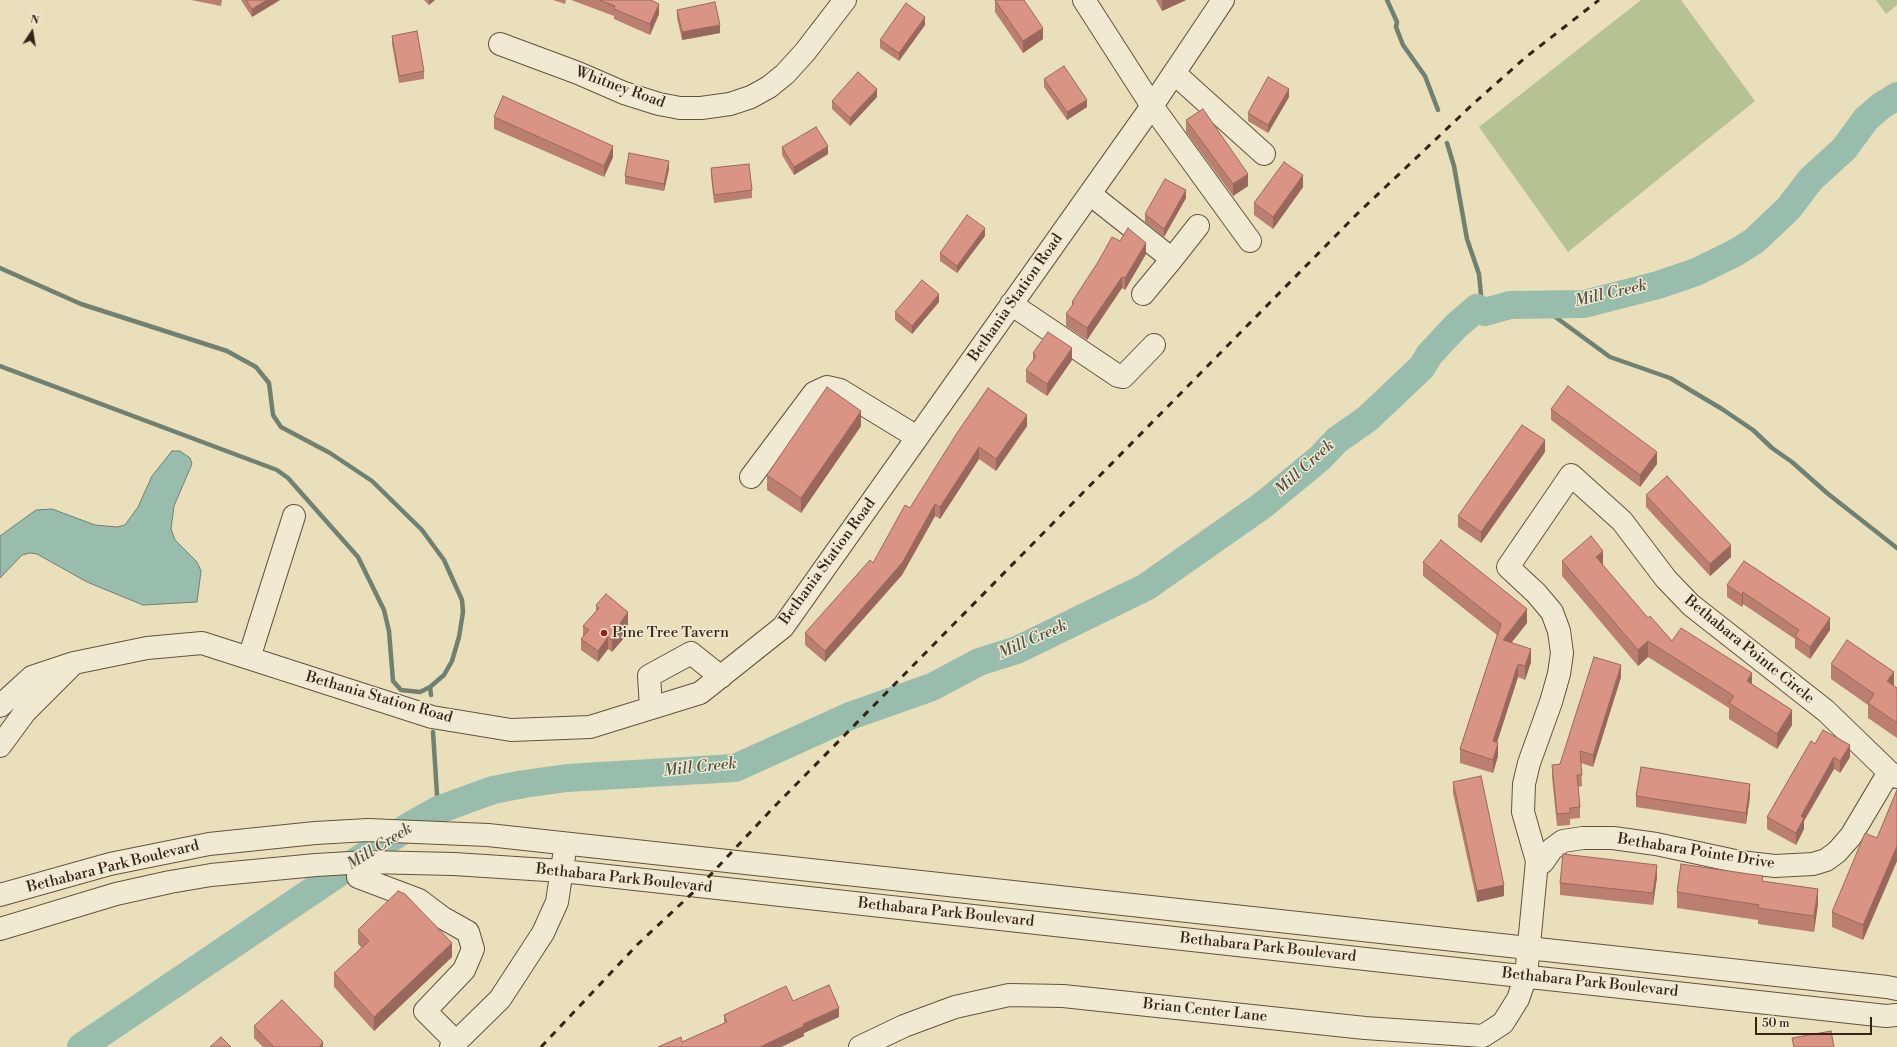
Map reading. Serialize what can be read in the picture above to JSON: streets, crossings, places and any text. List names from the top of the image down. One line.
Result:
{"streets":{"street":["Whitney Road","Bethania Station Road","Bethabara Pointe Circle","Bethabara Pointe Drive","Bethabara Park Boulevard","Brian Center Lane"]},"crossings":[["Bethabara Pointe Circle","Bethabara Pointe Drive"],["Bethabara Pointe Circle","Bethabara Park Boulevard"],["Bethabara Pointe Circle","Brian Center Lane"],["Bethabara Park Boulevard","Brian Center Lane"]],"water":["Mill Creek"],"places":["Pine Tree Tavern"],"scale_bar":"50 m","north":"top"}
